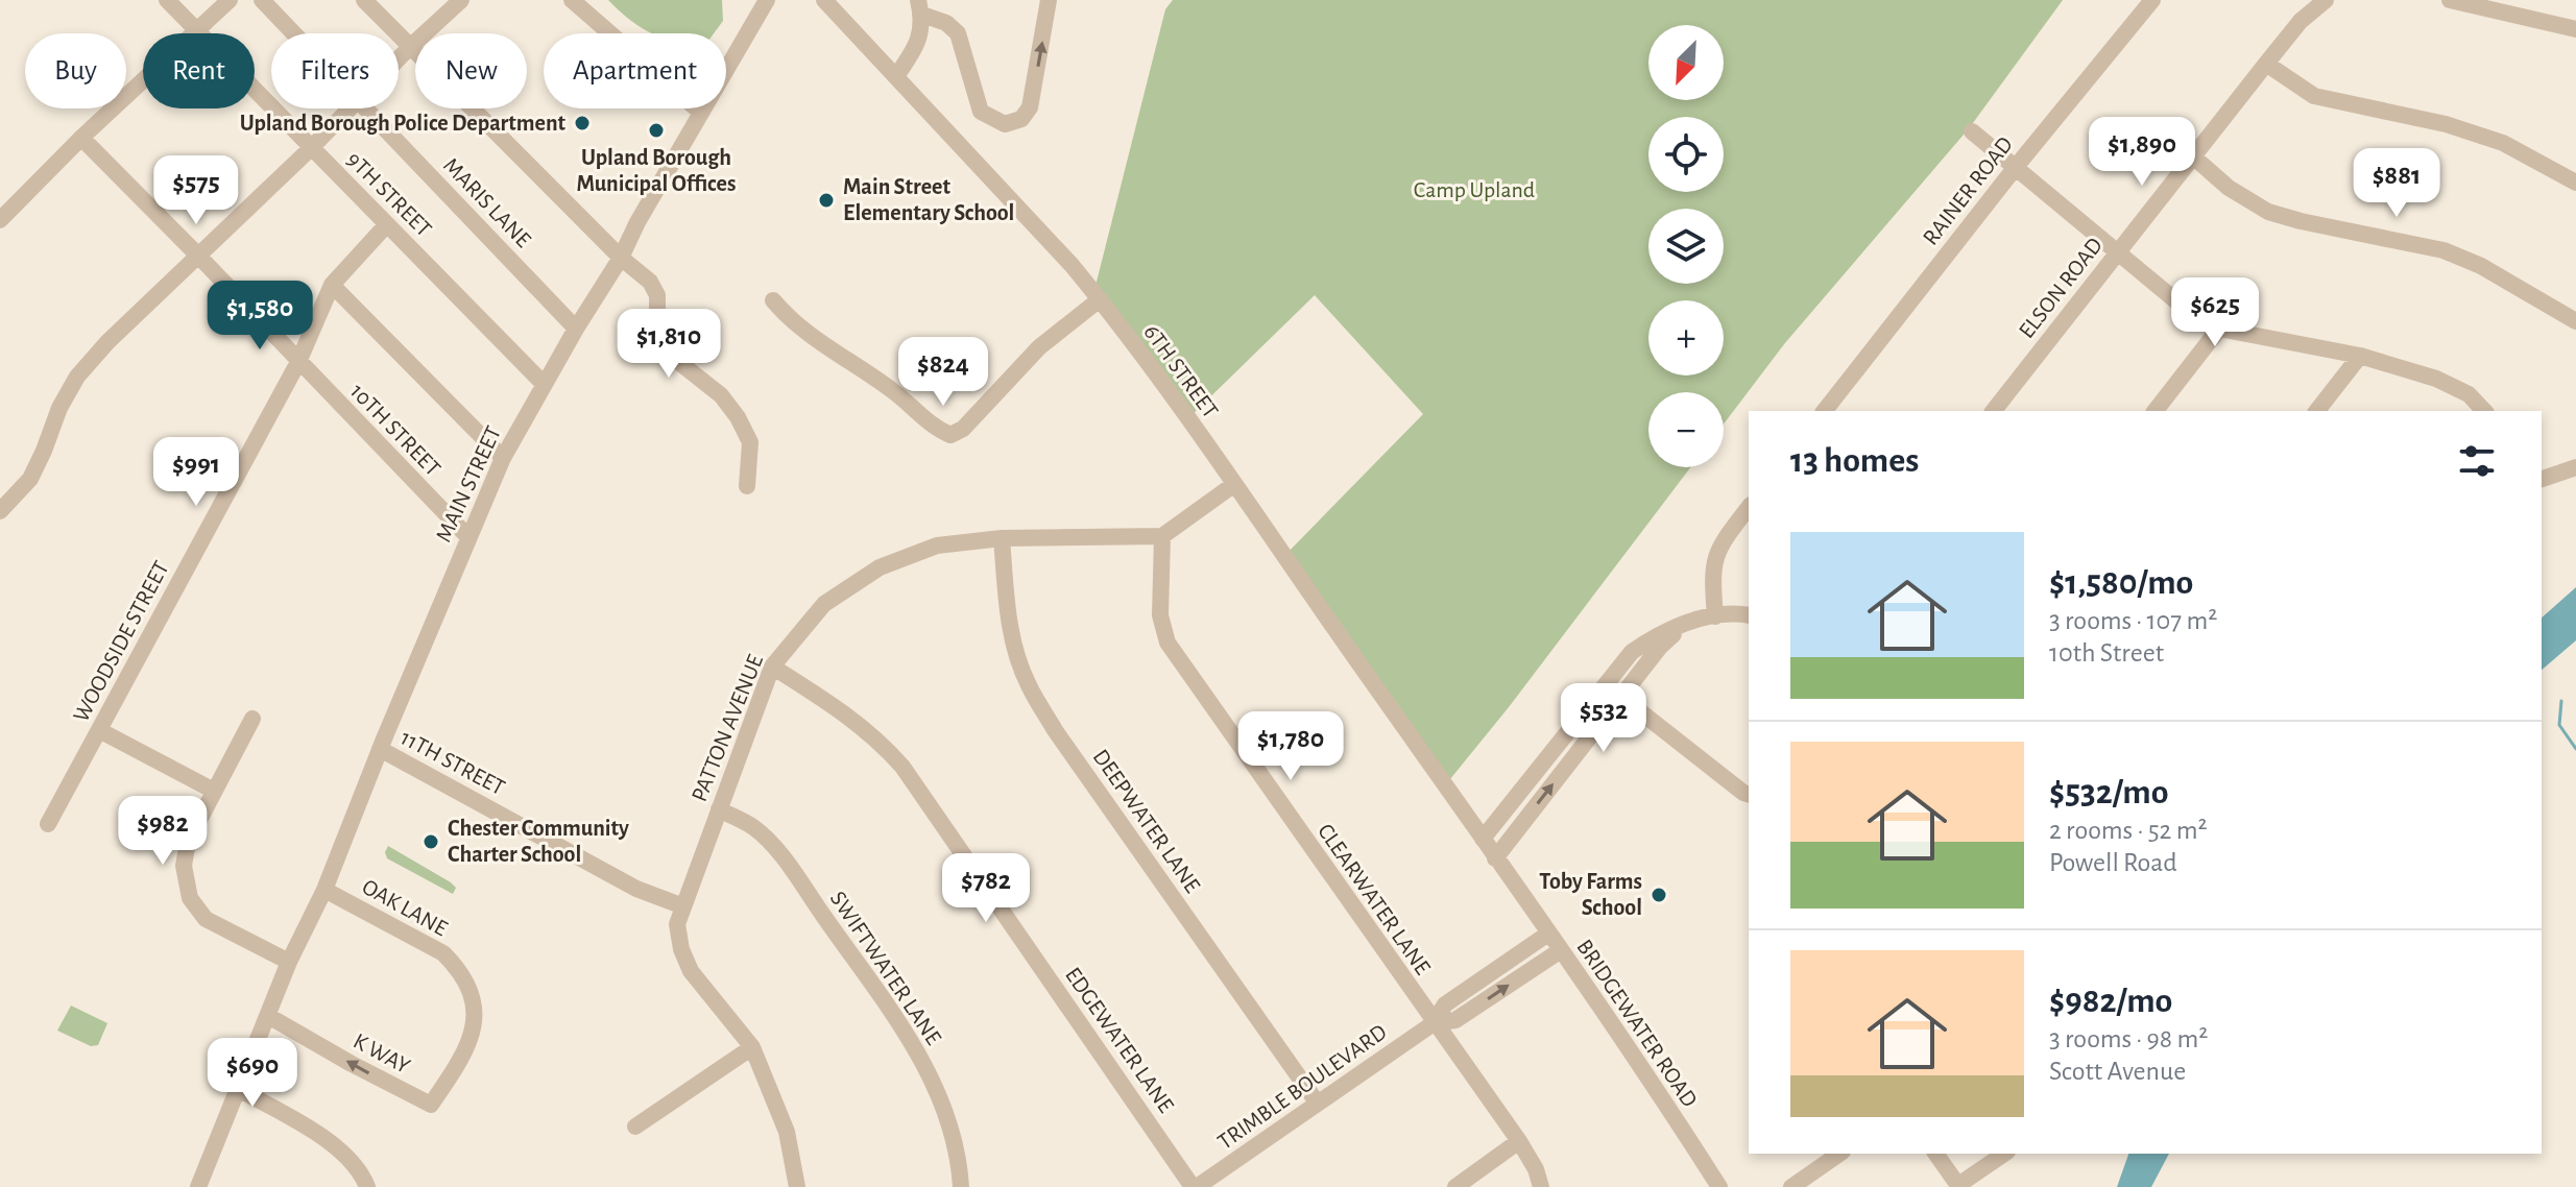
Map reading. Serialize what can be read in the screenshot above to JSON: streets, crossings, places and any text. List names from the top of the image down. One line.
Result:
{"streets":{"street":["RAINER ROAD","9TH STREET","MARIS LANE","ELSON ROAD","6TH STREET","10TH STREET","MAIN STREET","WOODSIDE STREET","PATTON AVENUE","11TH STREET","DEEPWATER LANE","CLEARWATER LANE","OAK LANE","SWIFTWATER LANE","BRIDGEWATER ROAD","EDGEWATER LANE","K WAY","TRIMBLE BOULEVARD"]},"crossings":[["9TH STREET","MAIN STREET"],["9TH STREET","WOODSIDE STREET"],["MARIS LANE","MAIN STREET"],["6TH STREET","BRIDGEWATER ROAD"],["10TH STREET","MAIN STREET"],["10TH STREET","WOODSIDE STREET"],["MAIN STREET","11TH STREET"],["MAIN STREET","OAK LANE"],["MAIN STREET","K WAY"],["PATTON AVENUE","11TH STREET"],["PATTON AVENUE","DEEPWATER LANE"],["PATTON AVENUE","CLEARWATER LANE"],["PATTON AVENUE","SWIFTWATER LANE"],["PATTON AVENUE","EDGEWATER LANE"],["DEEPWATER LANE","TRIMBLE BOULEVARD"],["CLEARWATER LANE","TRIMBLE BOULEVARD"],["OAK LANE","K WAY"],["BRIDGEWATER ROAD","TRIMBLE BOULEVARD"],["EDGEWATER LANE","TRIMBLE BOULEVARD"]],"parks":["Camp Upland"],"places":["Upland Borough Police Department","Upland Borough Municipal Offices","Main Street Elementary School","Chester Community Charter School","Toby Farms School"],"north":"bottom left","page":{"map_buttons":["+","−"],"chip":["Buy","Rent","Filters","New","Apartment"],"price":["$1,890","$881","$575","$625","$1,580","$1,810","$824","$991","$532","$1,780","$982","$782","$690"],"heading":"13 homes","list":[{"name":"$1,580/mo","note":"3 rooms · 107 m² · 10th Street"},{"name":"$532/mo","note":"2 rooms · 52 m² · Powell Road"},{"name":"$982/mo","note":"3 rooms · 98 m² · Scott Avenue"}]}}
